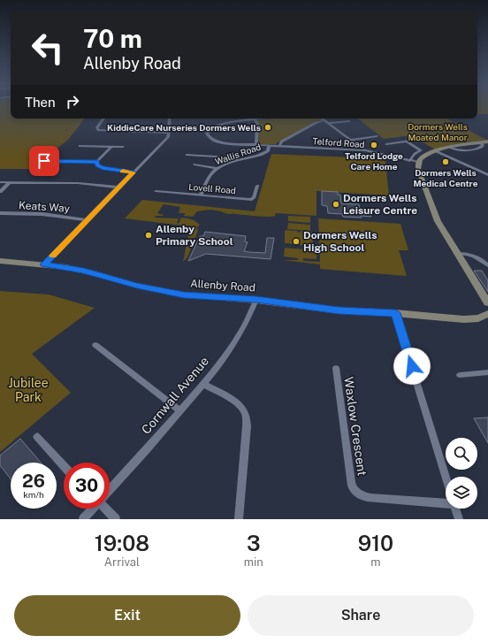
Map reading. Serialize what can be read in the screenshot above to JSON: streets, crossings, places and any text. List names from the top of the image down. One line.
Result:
{"streets":{"street":["Telford Road","Wallis Road","Lovell Road","Keats Way","Allenby Road","Cornwall Avenue","Waxlow Crescent"]},"crossings":[["Telford Road","Wallis Road"],["Wallis Road","Lovell Road"],["Allenby Road","Cornwall Avenue"]],"parks":["Dormers Wells Moated Manor","Jubilee Park"],"places":["KiddieCare Nurseries Dormers Wells","Telford Lodge Care Home","Dormers Wells Medical Centre","Dormers Wells Leisure Centre","Allenby Primary School","Dormers Wells High School"],"page":{"turn":["70 m","Allenby Road"],"then":"Then","speed":"26 km/h","limit":"30","eta":["19:08","Arrival","3","min","910","m"],"buttons":["Exit","Share"]}}
